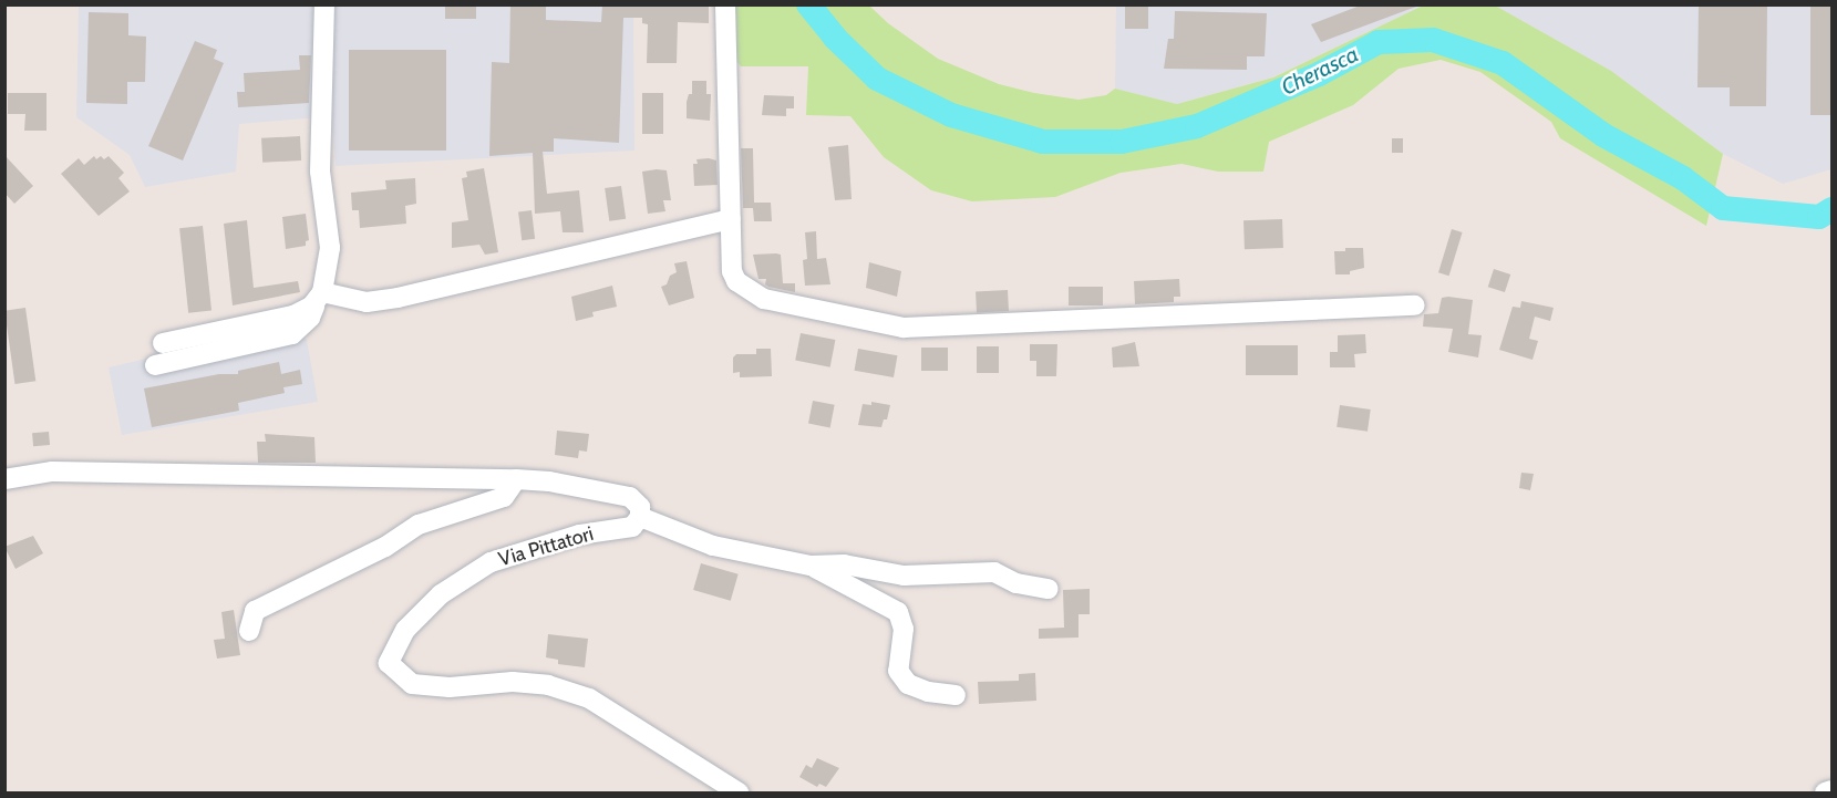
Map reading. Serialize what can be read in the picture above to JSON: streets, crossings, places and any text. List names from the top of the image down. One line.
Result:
{"streets":{"street":["Via Pittatori"]},"water":["Cherasca"]}
